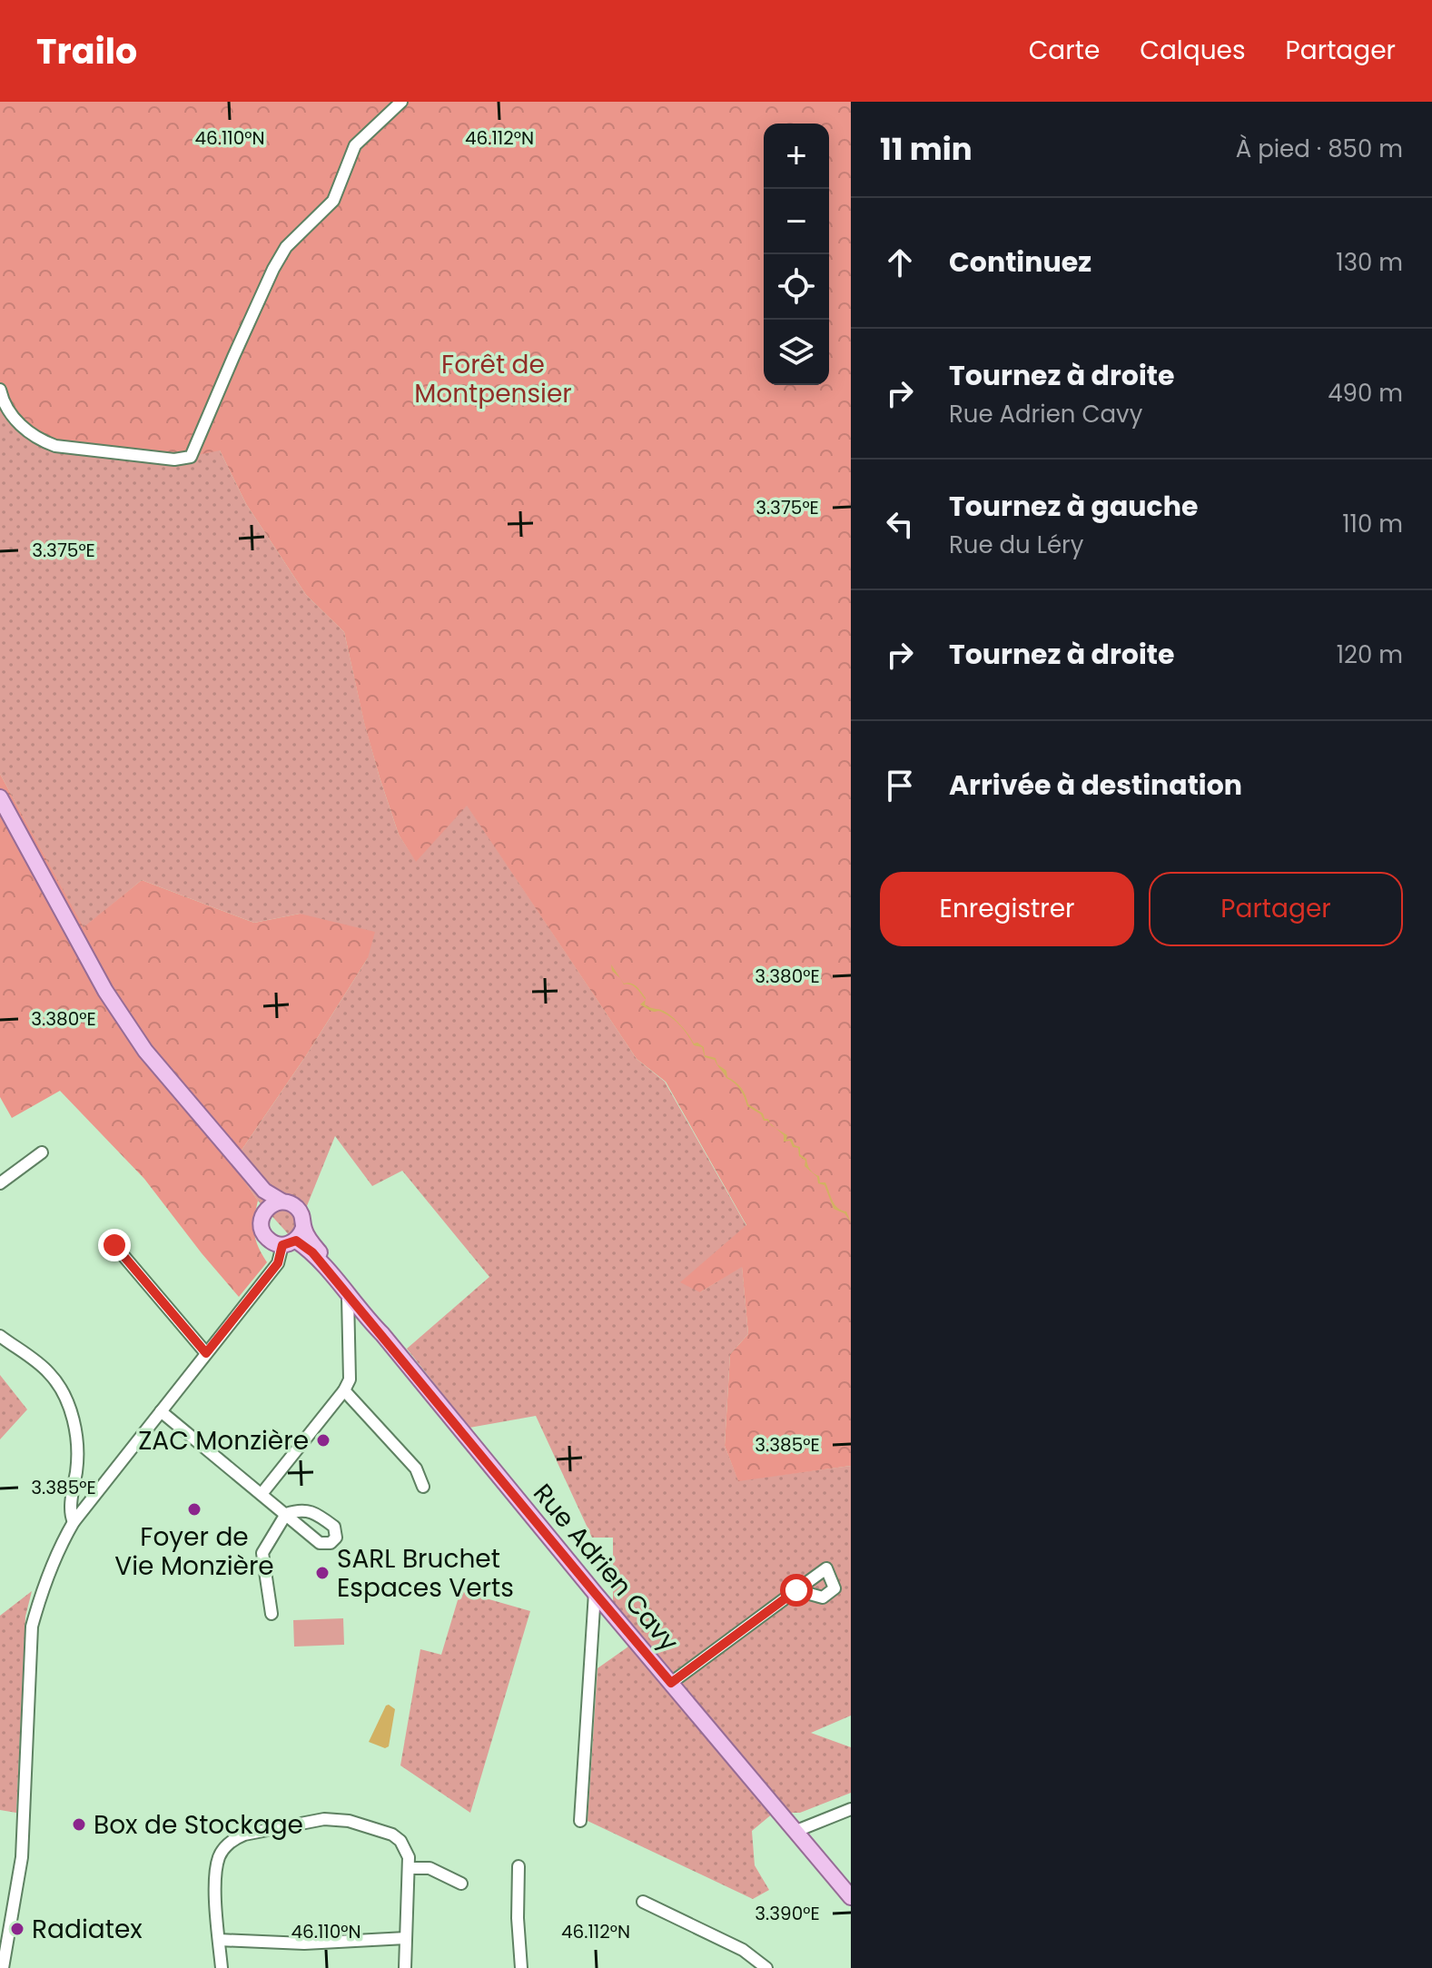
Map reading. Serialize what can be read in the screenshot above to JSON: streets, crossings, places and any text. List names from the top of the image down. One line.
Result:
{"streets":{"main road":["Rue Adrien Cavy"]},"parks":["Forêt de Montpensier"],"places":["ZAC Monzière","Foyer de Vie Monzière","SARL Bruchet Espaces Verts","Box de Stockage","Radiatex"],"page":{"header":"Trailo","nav":["Carte","Calques","Partager"],"heading":["11 min","À pied · 850 m"],"map_buttons":["+","−"],"list":[["Continuez","130 m"],["Tournez à droite","Rue Adrien Cavy","490 m"],["Tournez à gauche","Rue du Léry","110 m"],["Tournez à droite","120 m"],"Arrivée à destination"],"buttons":["Enregistrer","Partager"]},"coordinates":["46.110°N","46.112°N","3.375°E","3.380°E","3.385°E","3.390°E"]}
